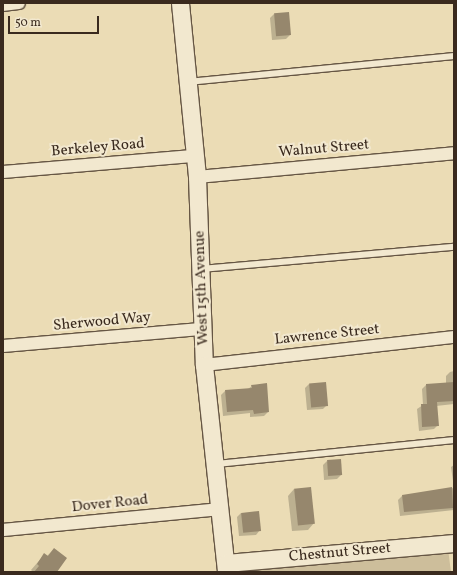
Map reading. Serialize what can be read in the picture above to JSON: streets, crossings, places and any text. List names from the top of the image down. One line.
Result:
{"streets":{"street":["Berkeley Road","Walnut Street","West 15th Avenue","Sherwood Way","Lawrence Street","Dover Road","Chestnut Street"]},"crossings":[["Berkeley Road","West 15th Avenue"],["Walnut Street","West 15th Avenue"],["West 15th Avenue","Sherwood Way"],["West 15th Avenue","Lawrence Street"],["West 15th Avenue","Dover Road"],["West 15th Avenue","Chestnut Street"]],"scale_bar":"50 m"}
